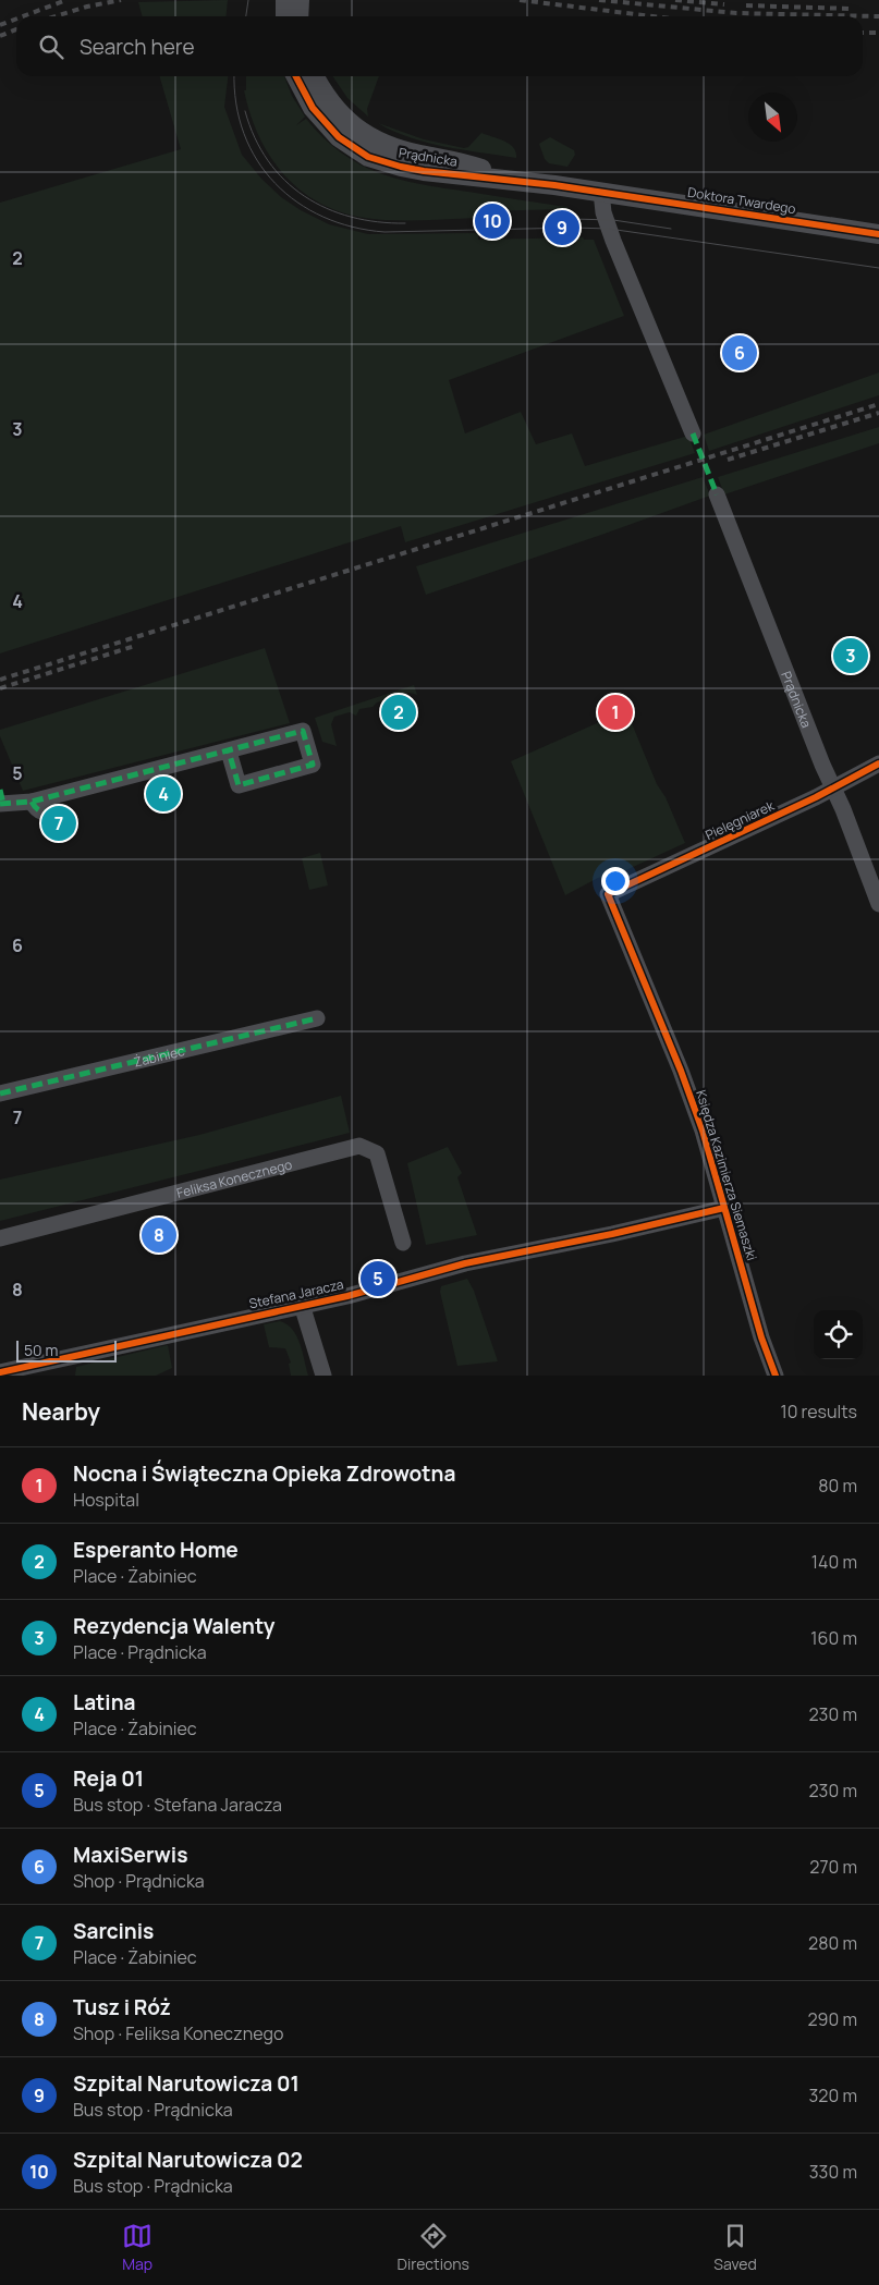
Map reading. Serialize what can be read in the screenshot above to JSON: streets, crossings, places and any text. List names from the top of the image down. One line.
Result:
{"streets":{"street":["Prądnicka","Doktora Twardego","Pielęgniarek","Żabiniec","Księdza Kazimierza Siemaszki","Feliksa Konecznego","Stefana Jaracza"]},"crossings":[["Prądnicka","Doktora Twardego"],["Prądnicka","Pielęgniarek"],["Pielęgniarek","Księdza Kazimierza Siemaszki"],["Księdza Kazimierza Siemaszki","Stefana Jaracza"]],"scale_bar":"50 m","north":"bottom right","page":{"search":"Search here","pins":["10","9","6","3","1","2","4","7","8","5"],"scale":"50 m","heading":["Nearby","10 results"],"list":[{"mark":"1","name":"Nocna i Świąteczna Opieka Zdrowotna","note":"Hospital","value":"80 m"},{"mark":"2","name":"Esperanto Home","note":"Place · Żabiniec","value":"140 m"},{"mark":"3","name":"Rezydencja Walenty","note":"Place · Prądnicka","value":"160 m"},{"mark":"4","name":"Latina","note":"Place · Żabiniec","value":"230 m"},{"mark":"5","name":"Reja 01","note":"Bus stop · Stefana Jaracza","value":"230 m"},{"mark":"6","name":"MaxiSerwis","note":"Shop · Prądnicka","value":"270 m"},{"mark":"7","name":"Sarcinis","note":"Place · Żabiniec","value":"280 m"},{"mark":"8","name":"Tusz i Róż","note":"Shop · Feliksa Konecznego","value":"290 m"},{"mark":"9","name":"Szpital Narutowicza 01","note":"Bus stop · Prądnicka","value":"320 m"},{"mark":"10","name":"Szpital Narutowicza 02","note":"Bus stop · Prądnicka","value":"330 m"}],"nav":["Map","Directions","Saved"]},"grid":{"rows":["2","3","4","5","6","7","8"]}}
